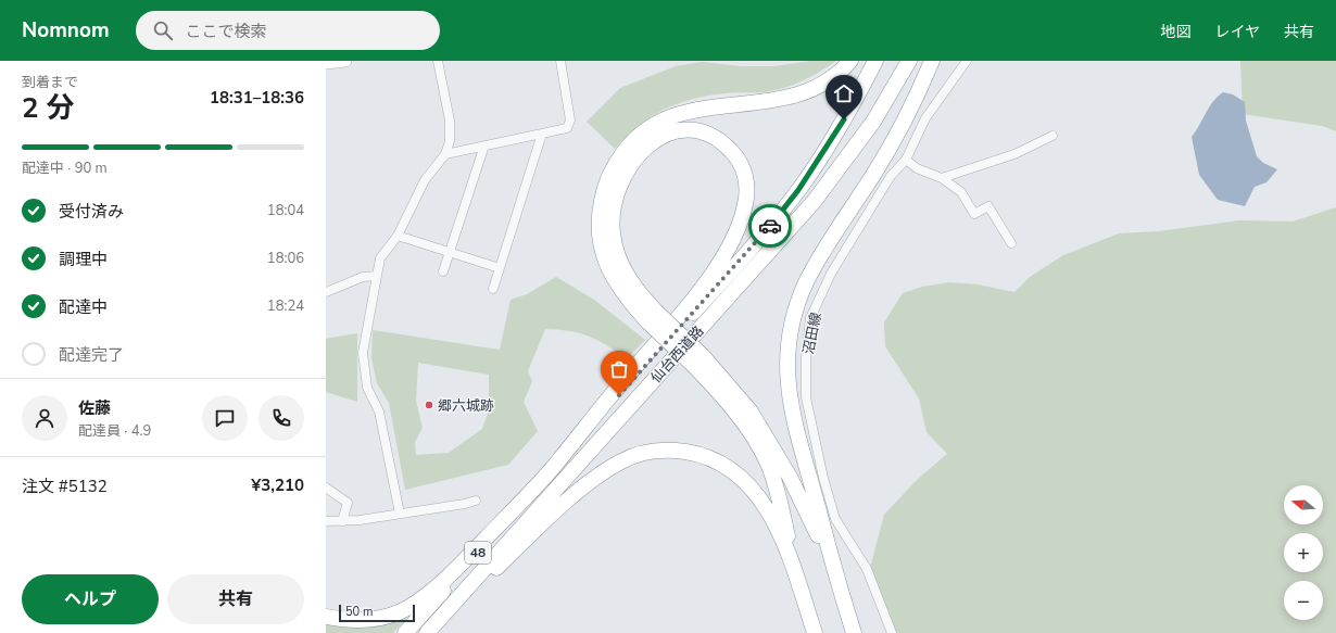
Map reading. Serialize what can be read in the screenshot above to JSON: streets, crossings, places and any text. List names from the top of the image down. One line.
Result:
{"streets":{"highway":["仙台西道路","48"],"street":["沼田線"]},"places":["郷六城跡"],"scale_bar":"50 m","north":"left","page":{"header":"Nomnom","search":"ここで検索","nav":["地図","レイヤ","共有"],"heading":["2 分","到着まで","18:31–18:36"],"panel":["佐藤","配達員 · 4.9","注文 #5132","¥3,210"],"bar":"配達中 · 90 m","list":[["受付済み","18:04"],["調理中","18:06"],["配達中","18:24"],"配達完了"],"map_buttons":["+","−"],"buttons":["ヘルプ","共有"],"scale":"50 m"}}
